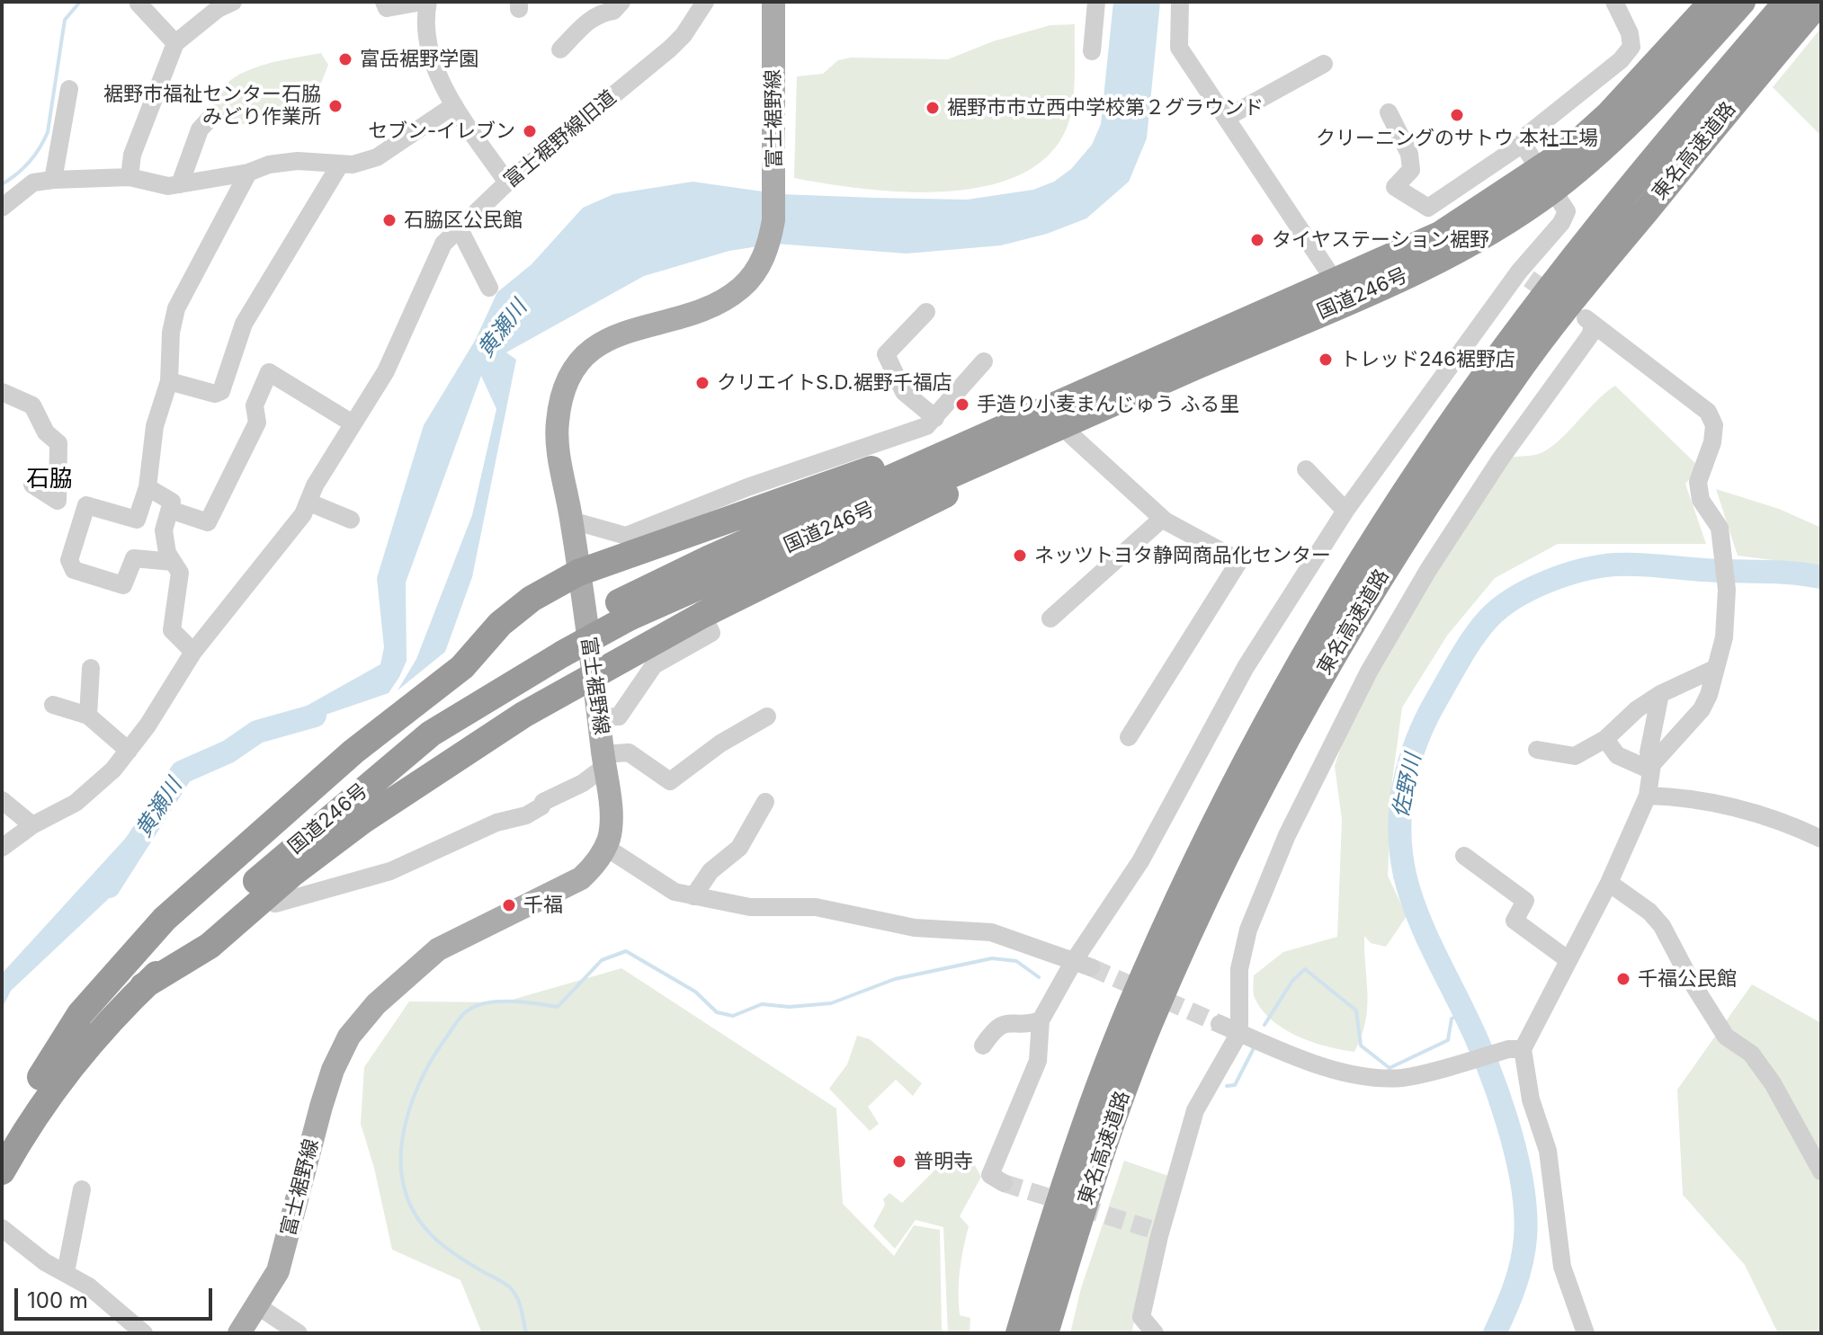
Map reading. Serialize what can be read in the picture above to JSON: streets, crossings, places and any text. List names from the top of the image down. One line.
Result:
{"streets":{"highway":["東名高速道路","国道246号"],"main road":["富士裾野線"],"street":["富士裾野線旧道"]},"districts":["石脇"],"water":["黄瀬川","佐野川"],"places":["富岳裾野学園","裾野市福祉センター石脇 みどり作業所","裾野市市立西中学校第２グラウンド","クリーニングのサトウ 本社工場","セブン-イレブン","石脇区公民館","タイヤステーション裾野","トレッド246裾野店","クリエイトS.D.裾野千福店","手造り小麦まんじゅう ふる里","ネッツトヨタ静岡商品化センター","千福","千福公民館","普明寺"],"scale_bar":"100 m"}
